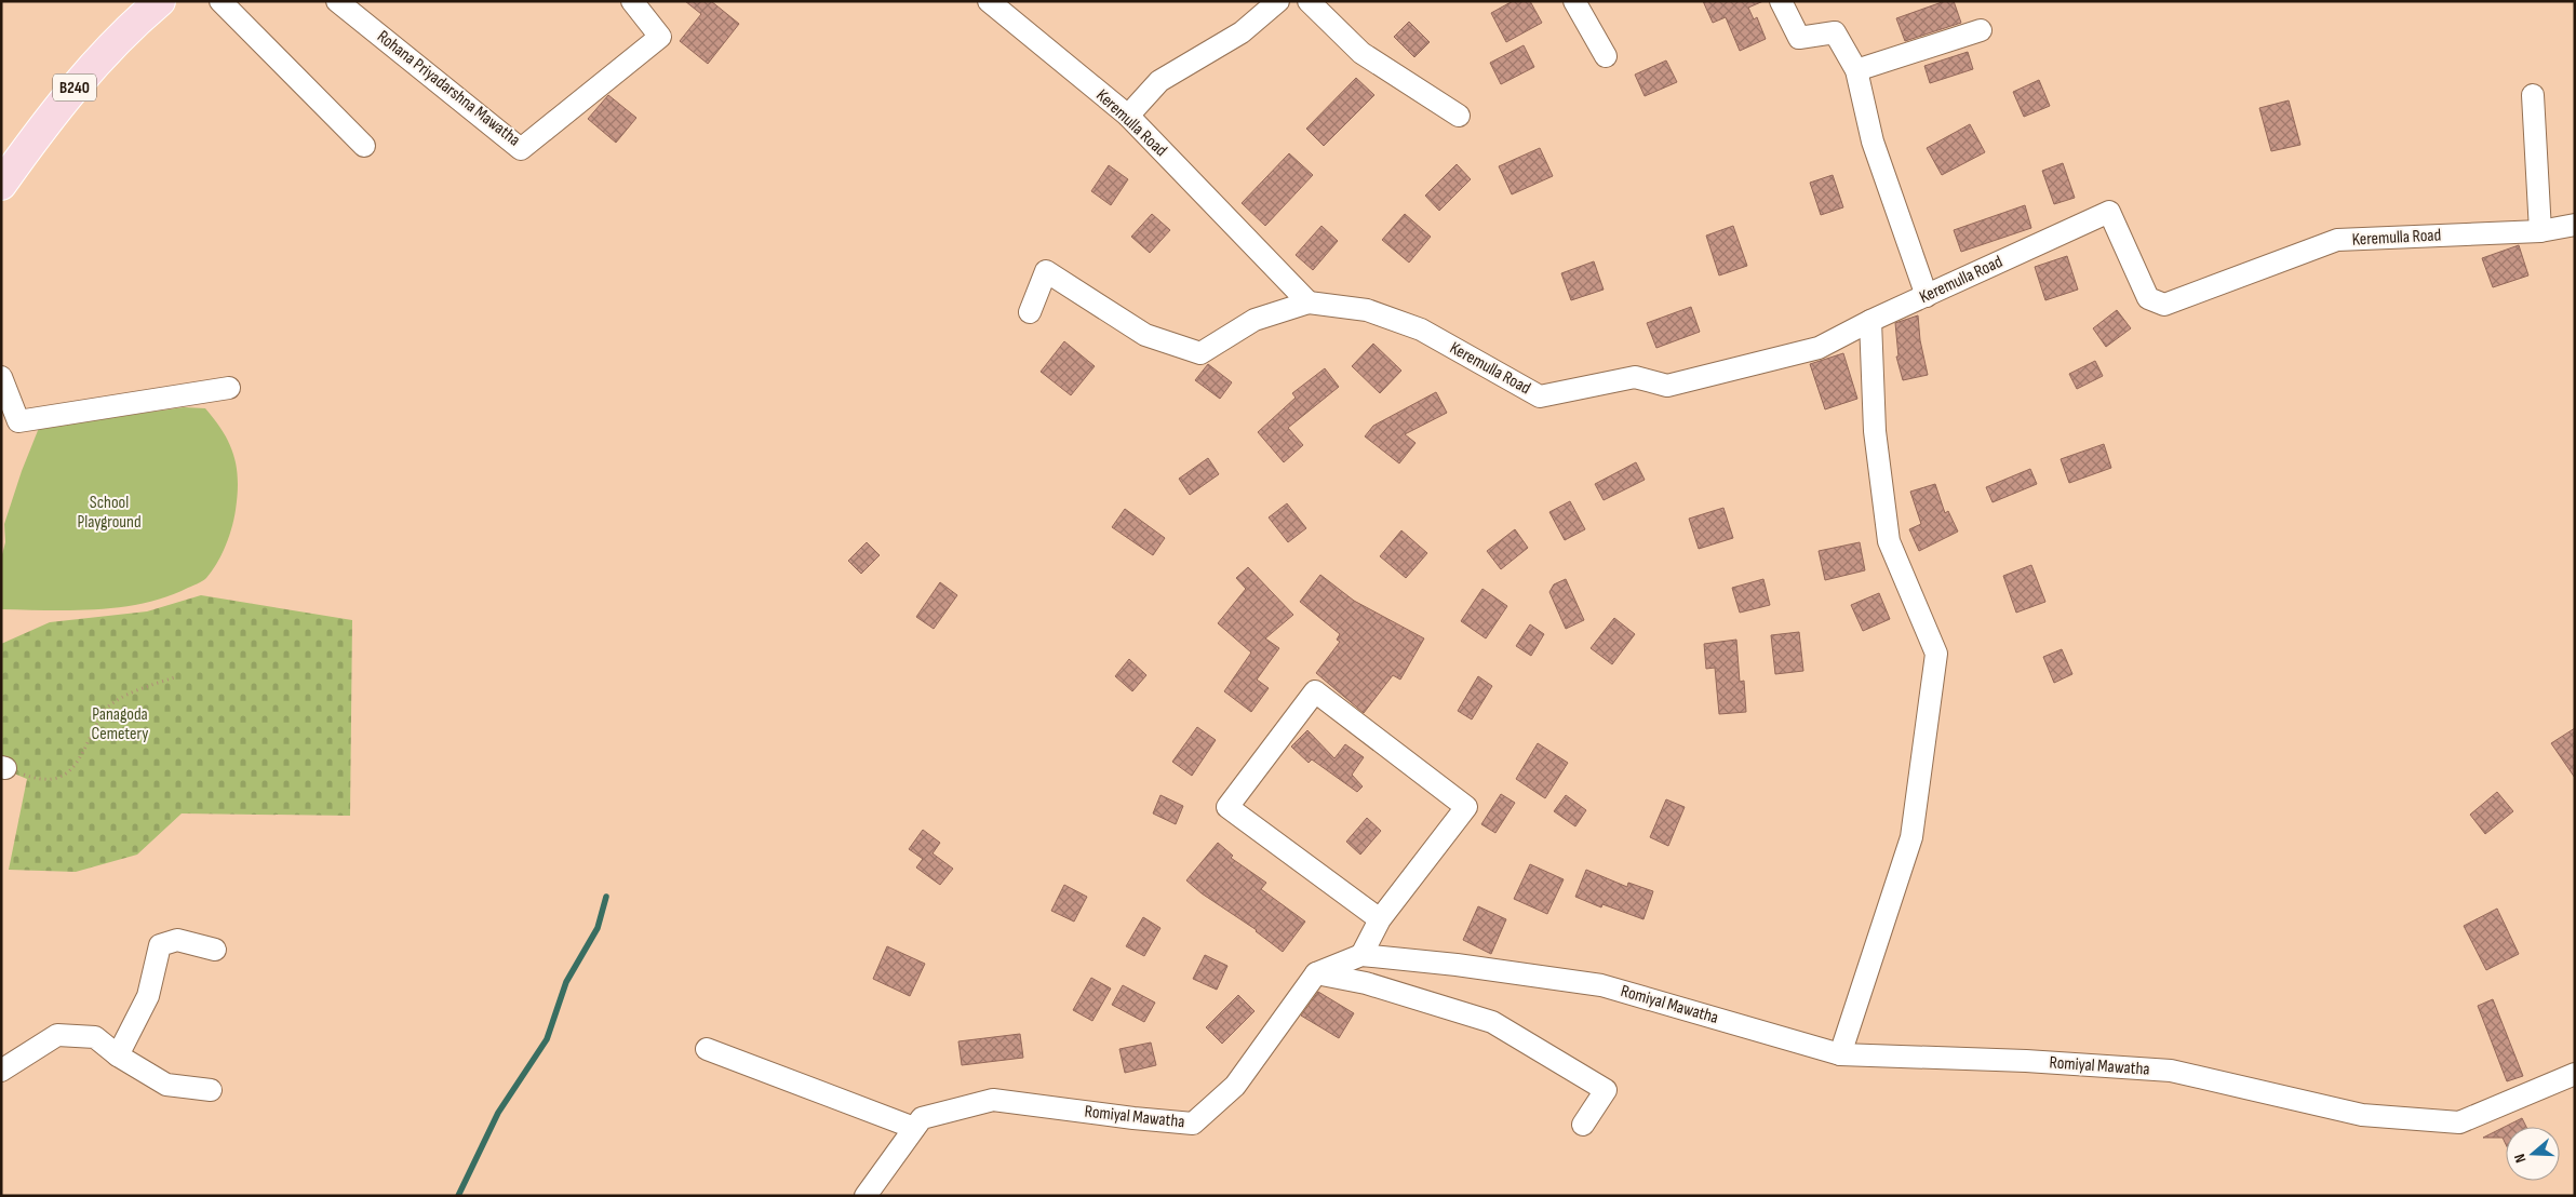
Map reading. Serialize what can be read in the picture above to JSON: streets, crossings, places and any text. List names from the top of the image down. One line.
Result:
{"streets":{"main road":["B240"],"street":["Rohana Priyadarshna Mawatha","Keremulla Road","Romiyal Mawatha"]},"parks":["School Playground","Panagoda Cemetery"],"north":"left"}
